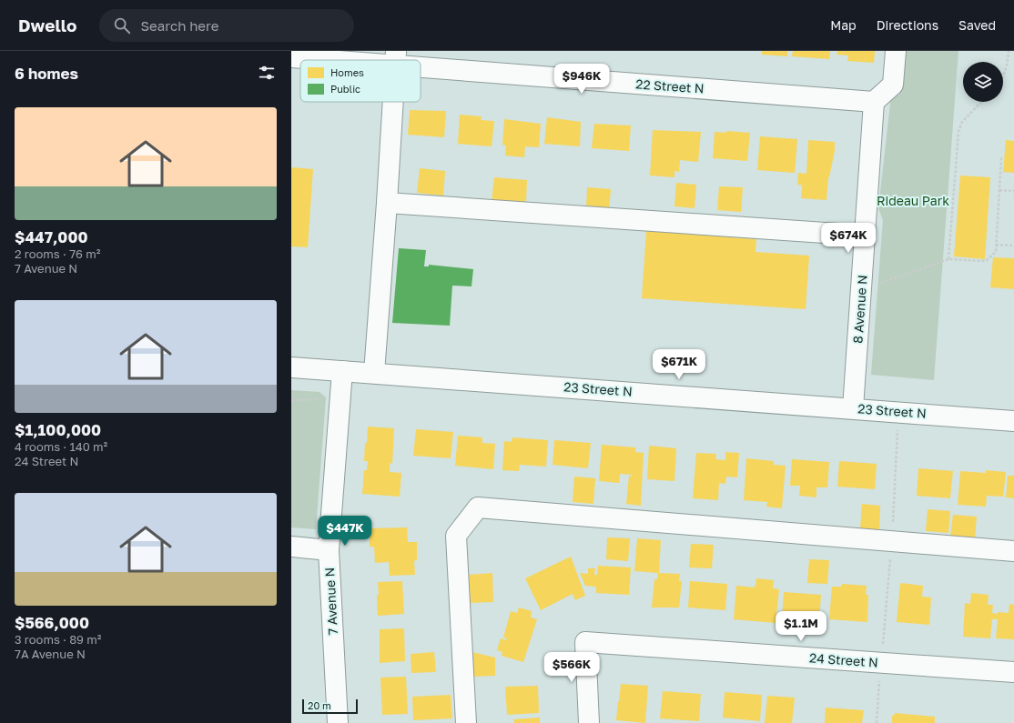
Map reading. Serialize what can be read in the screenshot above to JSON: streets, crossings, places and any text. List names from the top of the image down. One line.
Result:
{"streets":{"street":["22 Street N","8 Avenue N","23 Street N","7 Avenue N","24 Street N"]},"crossings":[["22 Street N","8 Avenue N"],["8 Avenue N","23 Street N"],["23 Street N","7 Avenue N"]],"parks":["Rideau Park"],"legend":["Homes","Public"],"scale_bar":"20 m","page":{"header":"Dwello","search":"Search here","nav":["Map","Directions","Saved"],"heading":"6 homes","price":["$946K","$674K","$671K","$447K","$1.1M","$566K"],"list":[{"name":"$447,000","note":"2 rooms · 76 m² · 7 Avenue N"},{"name":"$1,100,000","note":"4 rooms · 140 m² · 24 Street N"},{"name":"$566,000","note":"3 rooms · 89 m² · 7A Avenue N"}],"scale":"20 m"}}
